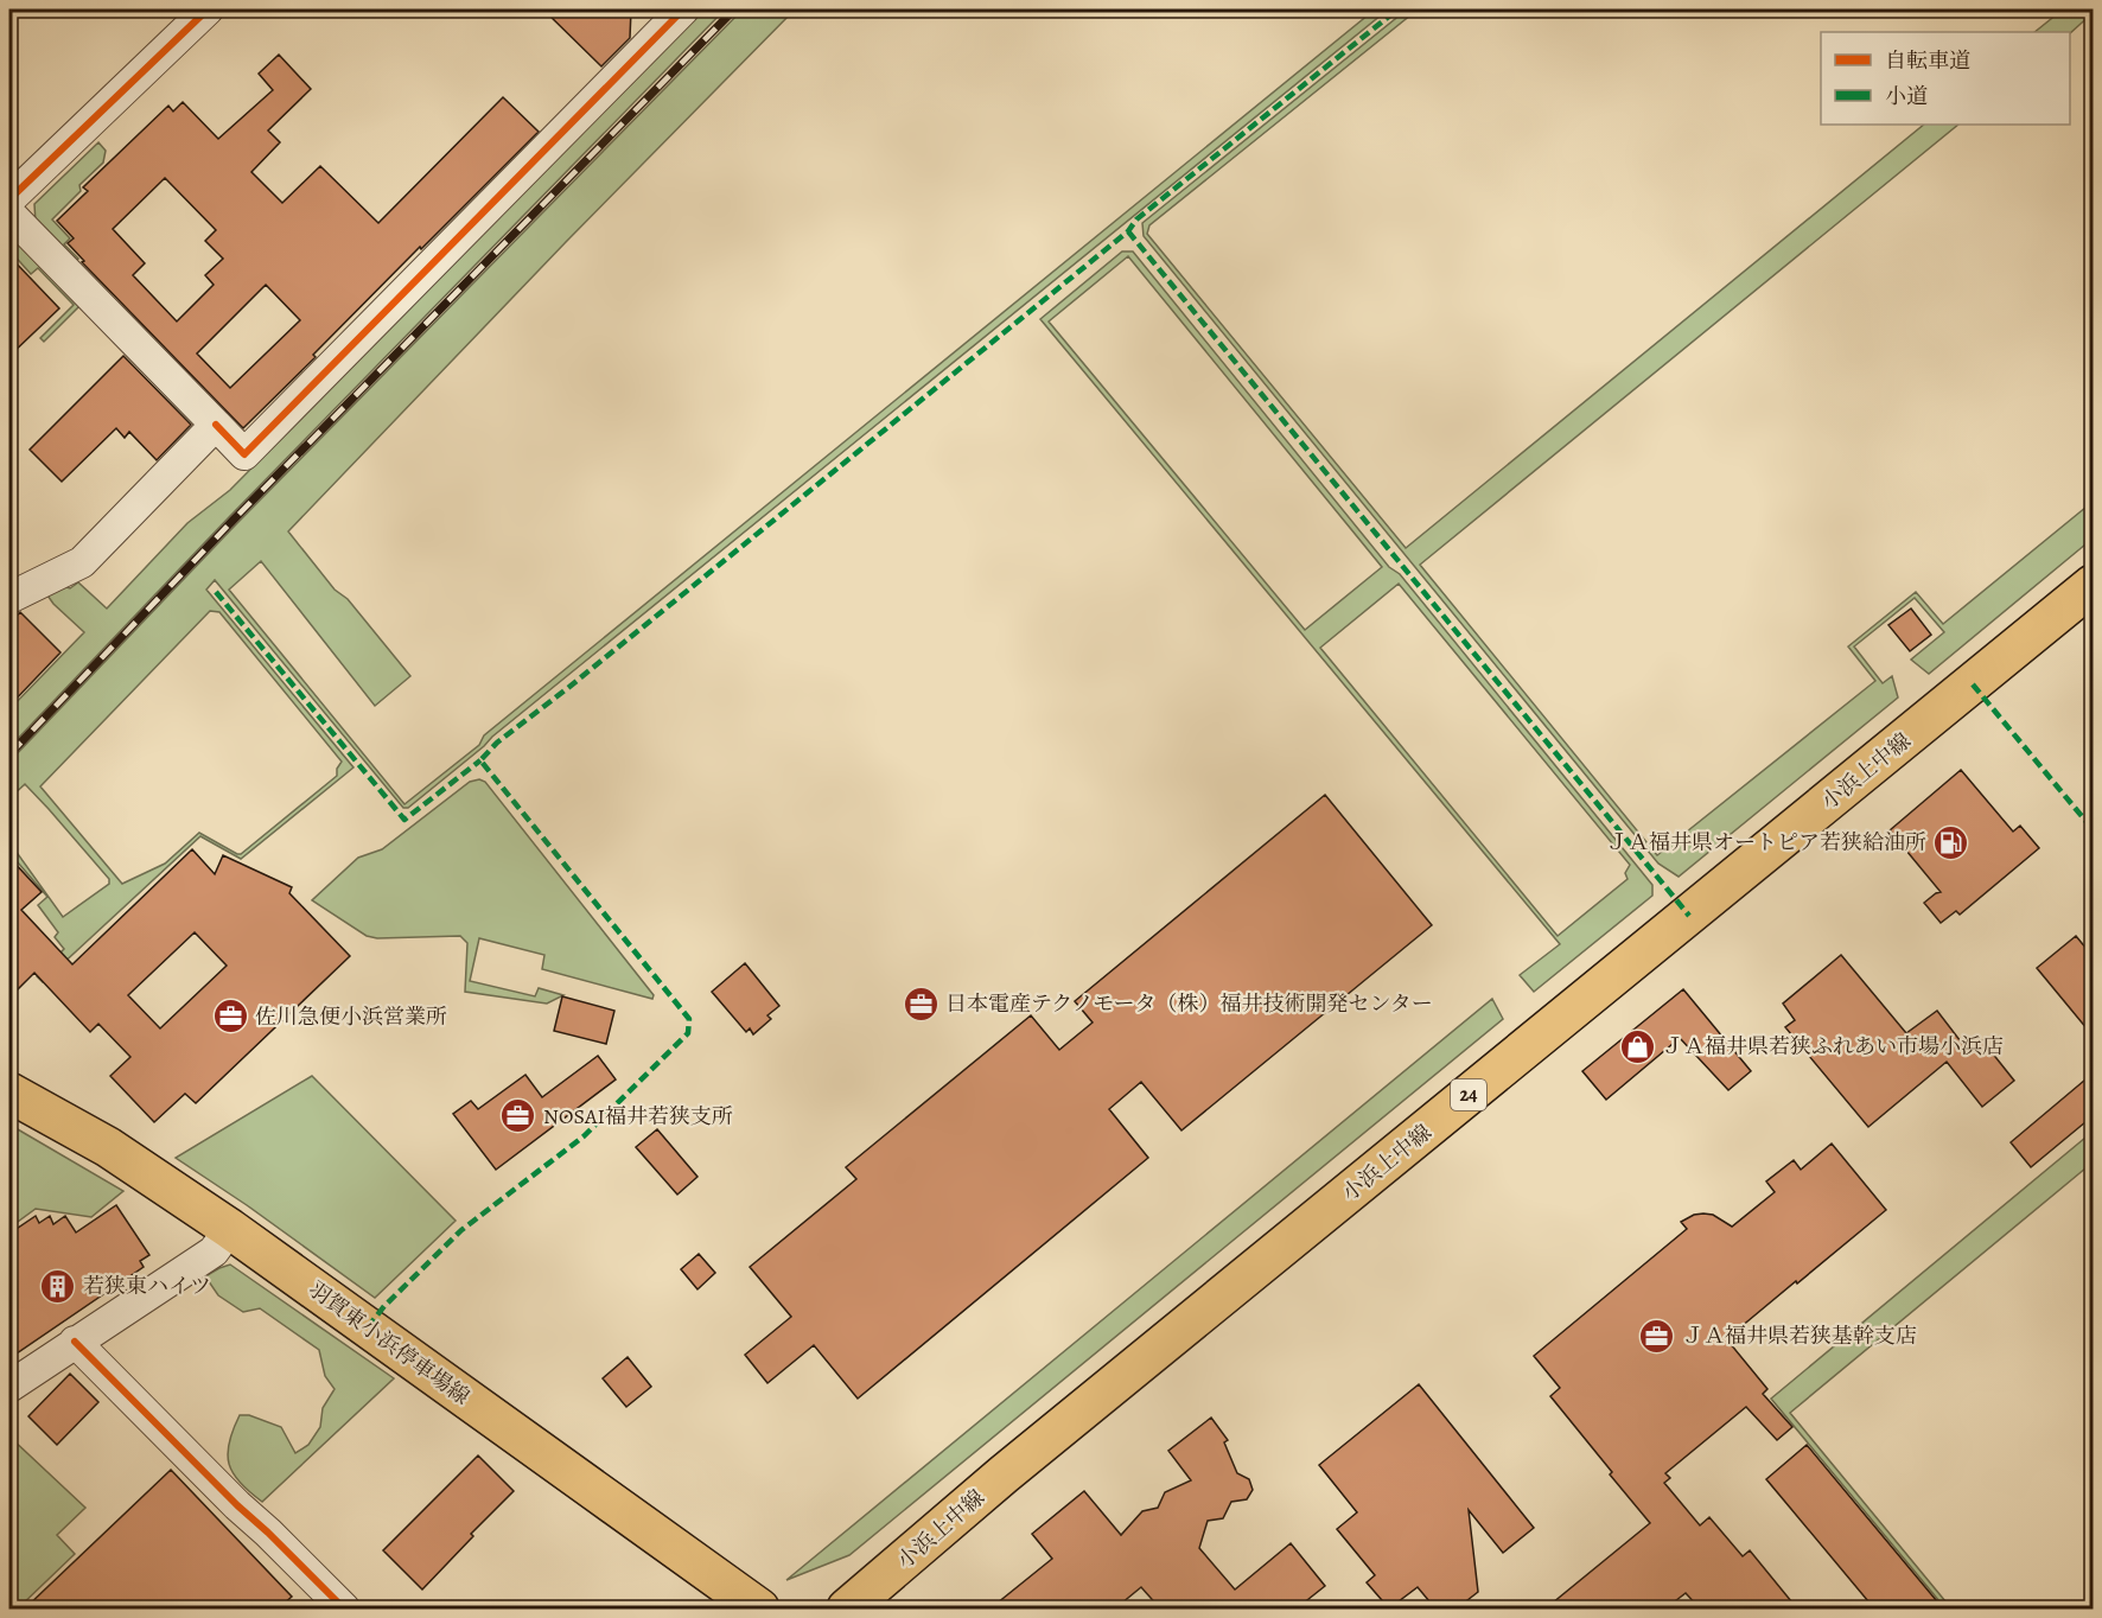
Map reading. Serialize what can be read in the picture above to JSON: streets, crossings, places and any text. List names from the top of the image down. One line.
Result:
{"streets":{"main road":["小浜上中線","24","羽賀東小浜停車場線"]},"places":{"fuel station":["ＪＡ福井県オートピア若狭給油所"],"office":["日本電産テクノモータ（株）福井技術開発センター","佐川急便小浜営業所","NOSAI福井若狭支所","ＪＡ福井県若狭基幹支店"],"shop":["ＪＡ福井県若狭ふれあい市場小浜店"],"building":["若狭東ハイツ"]},"legend":["自転車道","小道"]}
